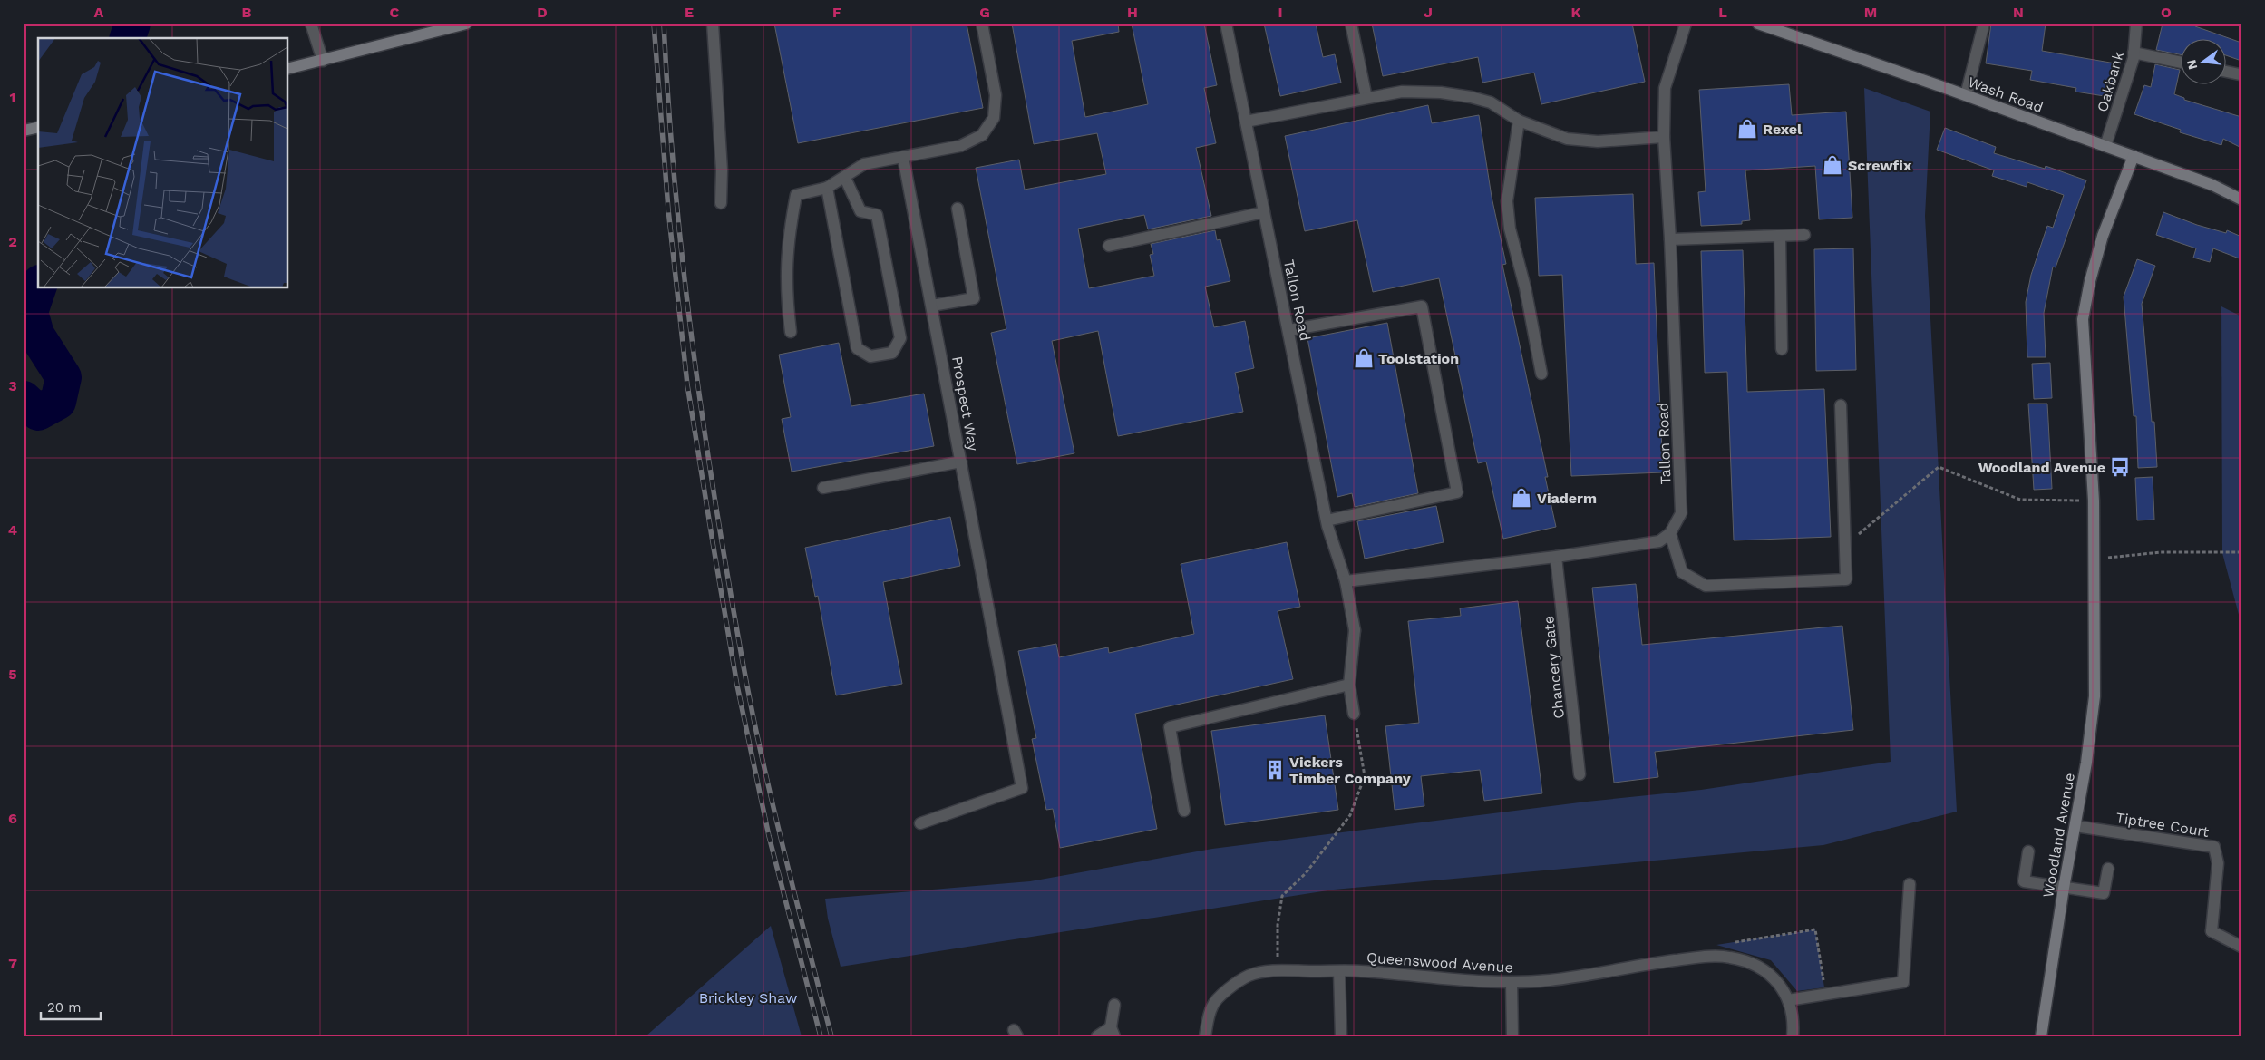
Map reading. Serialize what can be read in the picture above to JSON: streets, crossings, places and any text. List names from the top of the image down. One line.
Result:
{"streets":{"street":["Oakbank","Wash Road","Tallon Road","Prospect Way","Chancery Gate","Tiptree Court","Woodland Avenue","Queenswood Avenue"]},"crossings":[["Oakbank","Wash Road"],["Wash Road","Woodland Avenue"],["Tiptree Court","Woodland Avenue"]],"parks":["Brickley Shaw"],"places":{"shop":["Rexel","Screwfix","Toolstation","Viaderm"],"bus stop":["Woodland Avenue"],"building":["Vickers Timber Company"]},"scale_bar":"20 m","north":"left","grid":{"columns":["A","B","C","D","E","F","G","H","I","J","K","L","M","N","O"],"rows":["1","2","3","4","5","6","7"]}}
